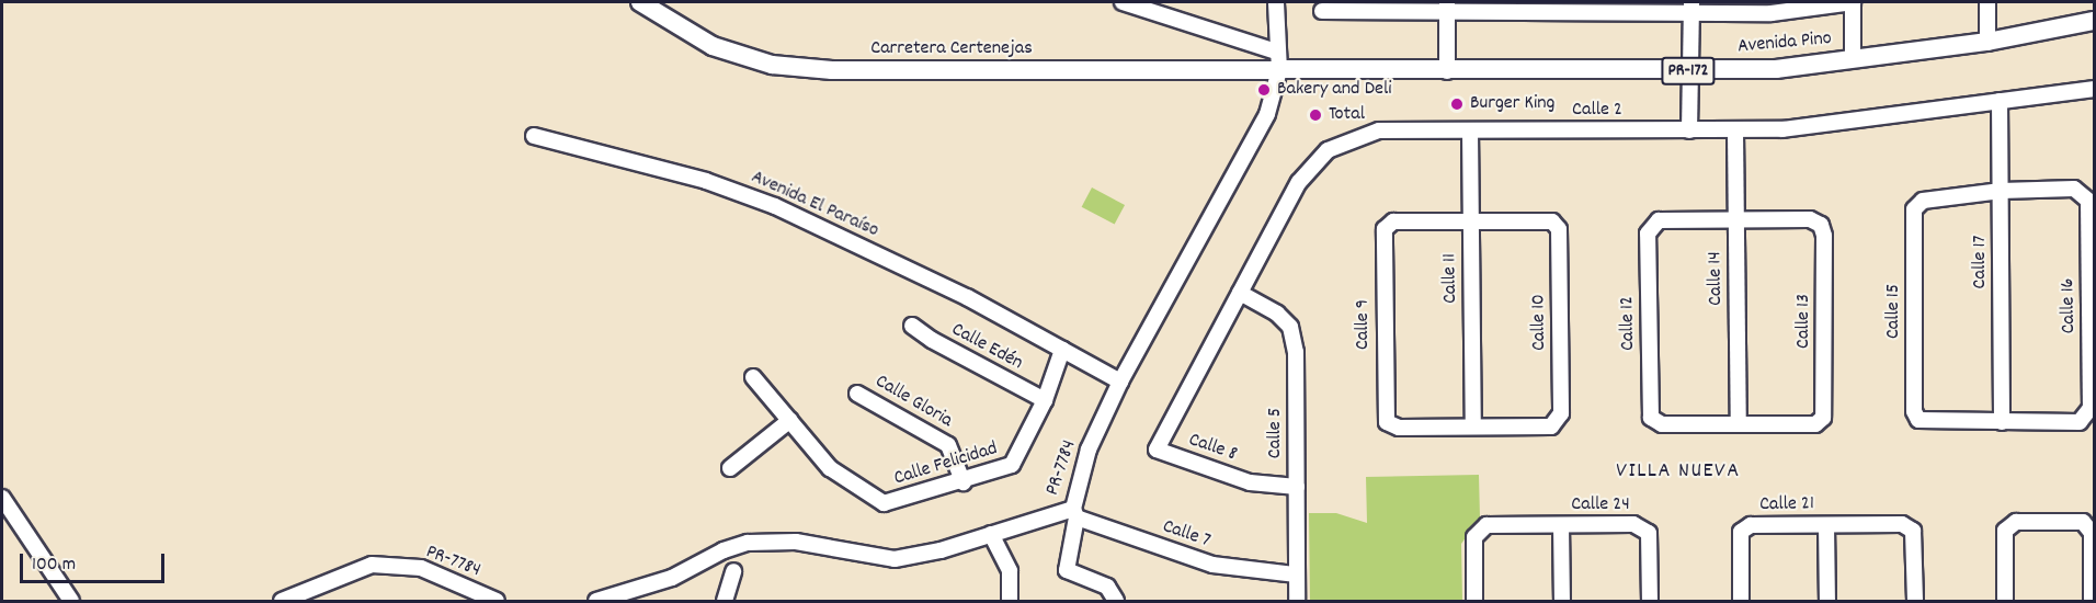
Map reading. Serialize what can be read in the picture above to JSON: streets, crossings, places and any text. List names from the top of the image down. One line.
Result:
{"streets":{"main road":["Avenida Pino","Carretera Certenejas","PR-172"],"street":["Calle 2","Avenida El Paraíso","Calle 17","Calle 11","Calle 14","Calle 16","Calle 15","Calle 13","Calle 10","Calle 12","Calle 9","Calle Edén","Calle Gloria","Calle 5","Calle 8","Calle Felicidad","PR-7784","Calle 24","Calle 21","Calle 7"]},"crossings":[["Avenida Pino","Carretera Certenejas"],["Avenida Pino","PR-7784"],["Carretera Certenejas","PR-7784"],["Calle 2","Calle 17"],["Calle 2","Calle 11"],["Calle 2","Calle 14"],["Calle 2","Calle 5"],["Calle 2","Calle 8"],["Avenida El Paraíso","Calle Felicidad"],["Calle 17","Calle 16"],["Calle 17","Calle 15"],["Calle 11","Calle 10"],["Calle 11","Calle 9"],["Calle 14","Calle 13"],["Calle 14","Calle 12"],["Calle 16","Calle 15"],["Calle 13","Calle 12"],["Calle 10","Calle 9"],["Calle Edén","Calle Felicidad"],["Calle Gloria","Calle Felicidad"],["Calle 5","Calle 8"],["Calle 5","Calle 7"],["PR-7784","Calle 7"]],"districts":["VILLA NUEVA"],"places":["Bakery and Deli","Burger King","Total"],"scale_bar":"100 m"}
